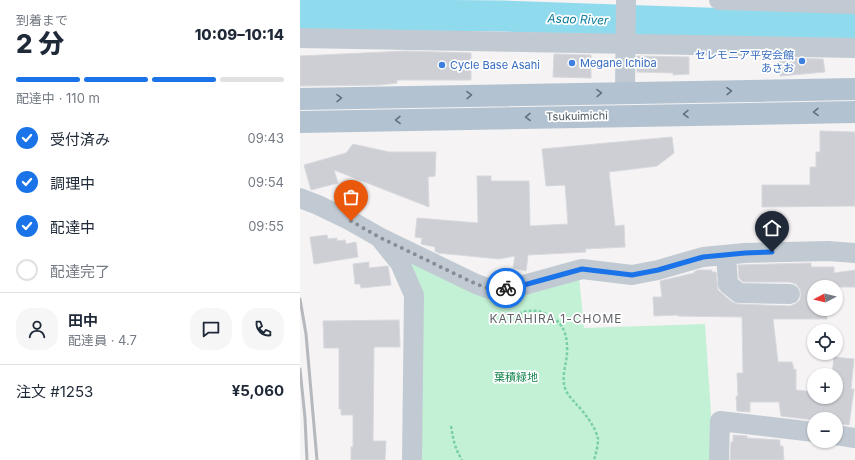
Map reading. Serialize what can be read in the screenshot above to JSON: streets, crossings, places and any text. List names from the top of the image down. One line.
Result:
{"streets":{"main road":["Tsukuimichi"]},"districts":["KATAHIRA 1-CHOME"],"water":["Asao River"],"parks":["葉積緑地"],"places":["セレモニア平安会館 あさお","Megane Ichiba","Cycle Base Asahi"],"north":"left","page":{"heading":["2 分","到着まで","10:09–10:14"],"panel":["田中","配達員 · 4.7","注文 #1253","¥5,060"],"bar":"配達中 · 110 m","list":[["受付済み","09:43"],["調理中","09:54"],["配達中","09:55"],"配達完了"],"map_buttons":["+","−"]}}
